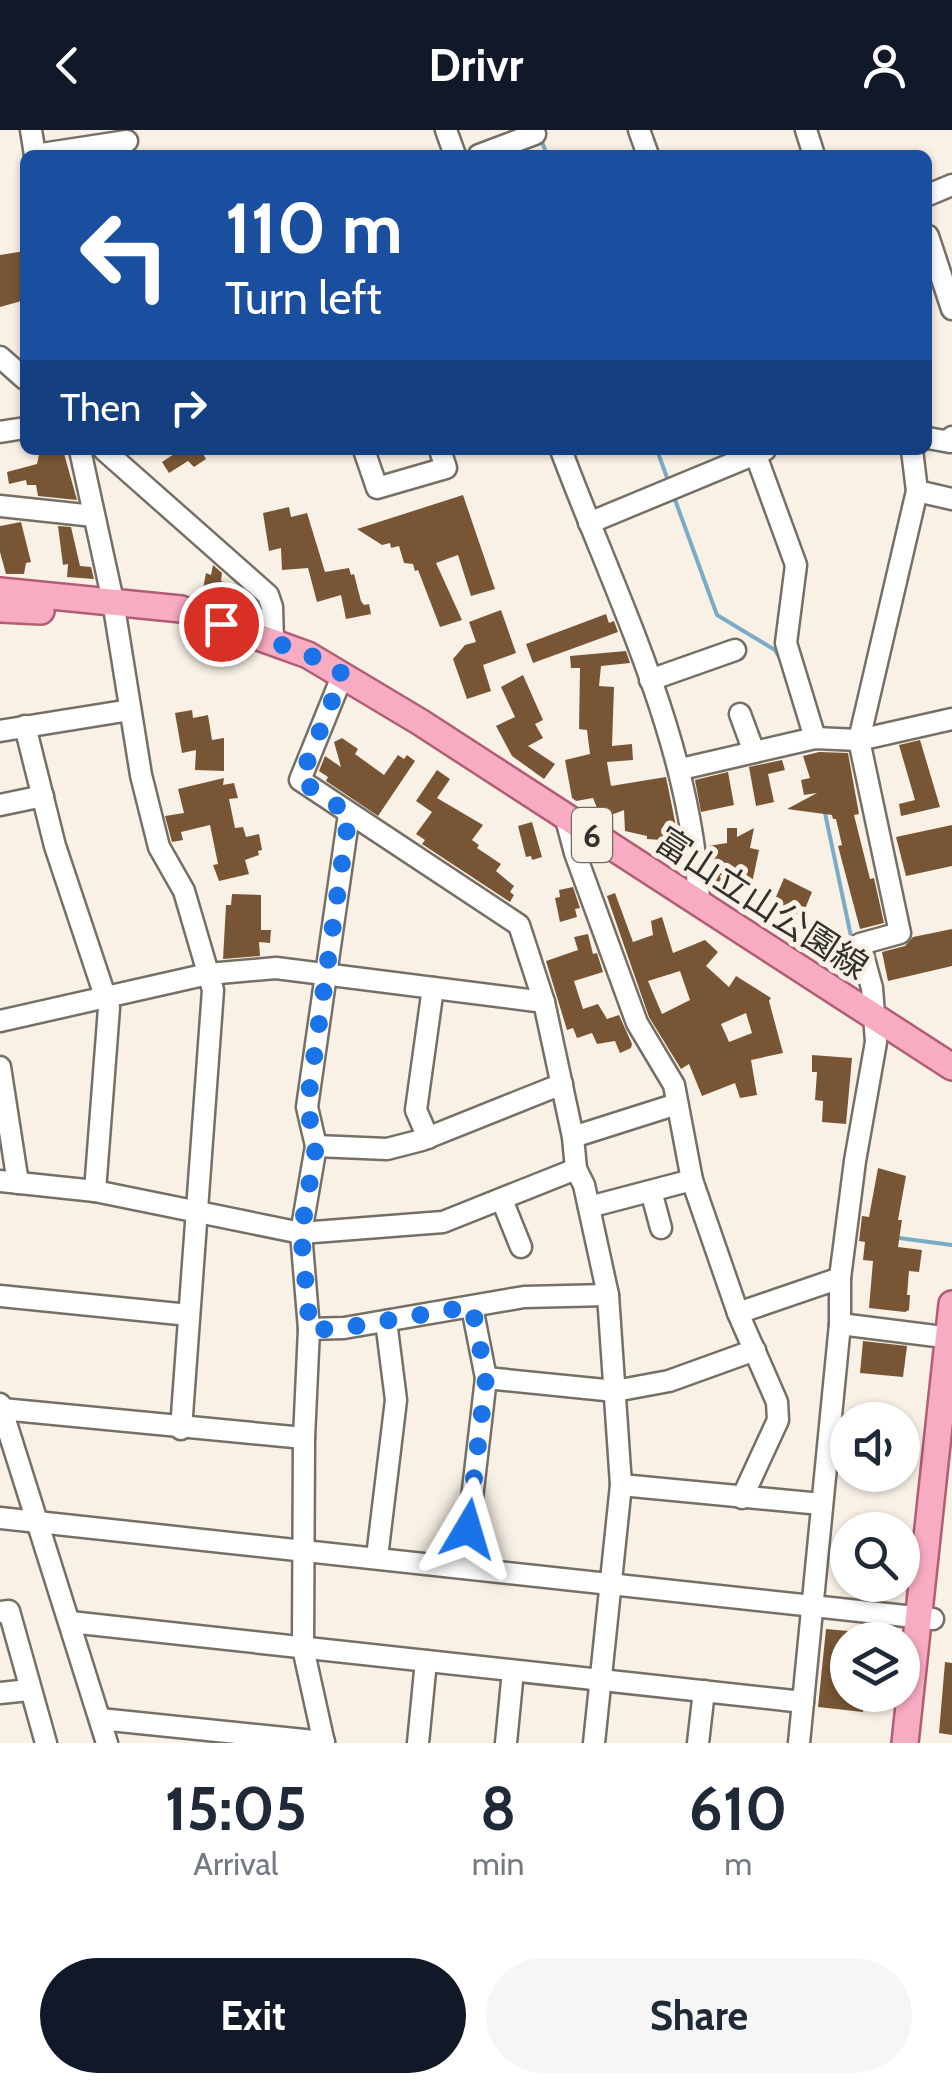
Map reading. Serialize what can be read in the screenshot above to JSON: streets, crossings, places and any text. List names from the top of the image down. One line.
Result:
{"streets":{"main road":["6","富山立山公園線"]},"page":{"header":"Drivr","turn":["110 m","Turn left"],"then":"Then","eta":["15:05","Arrival","8","min","610","m"],"buttons":["Exit","Share"]}}
